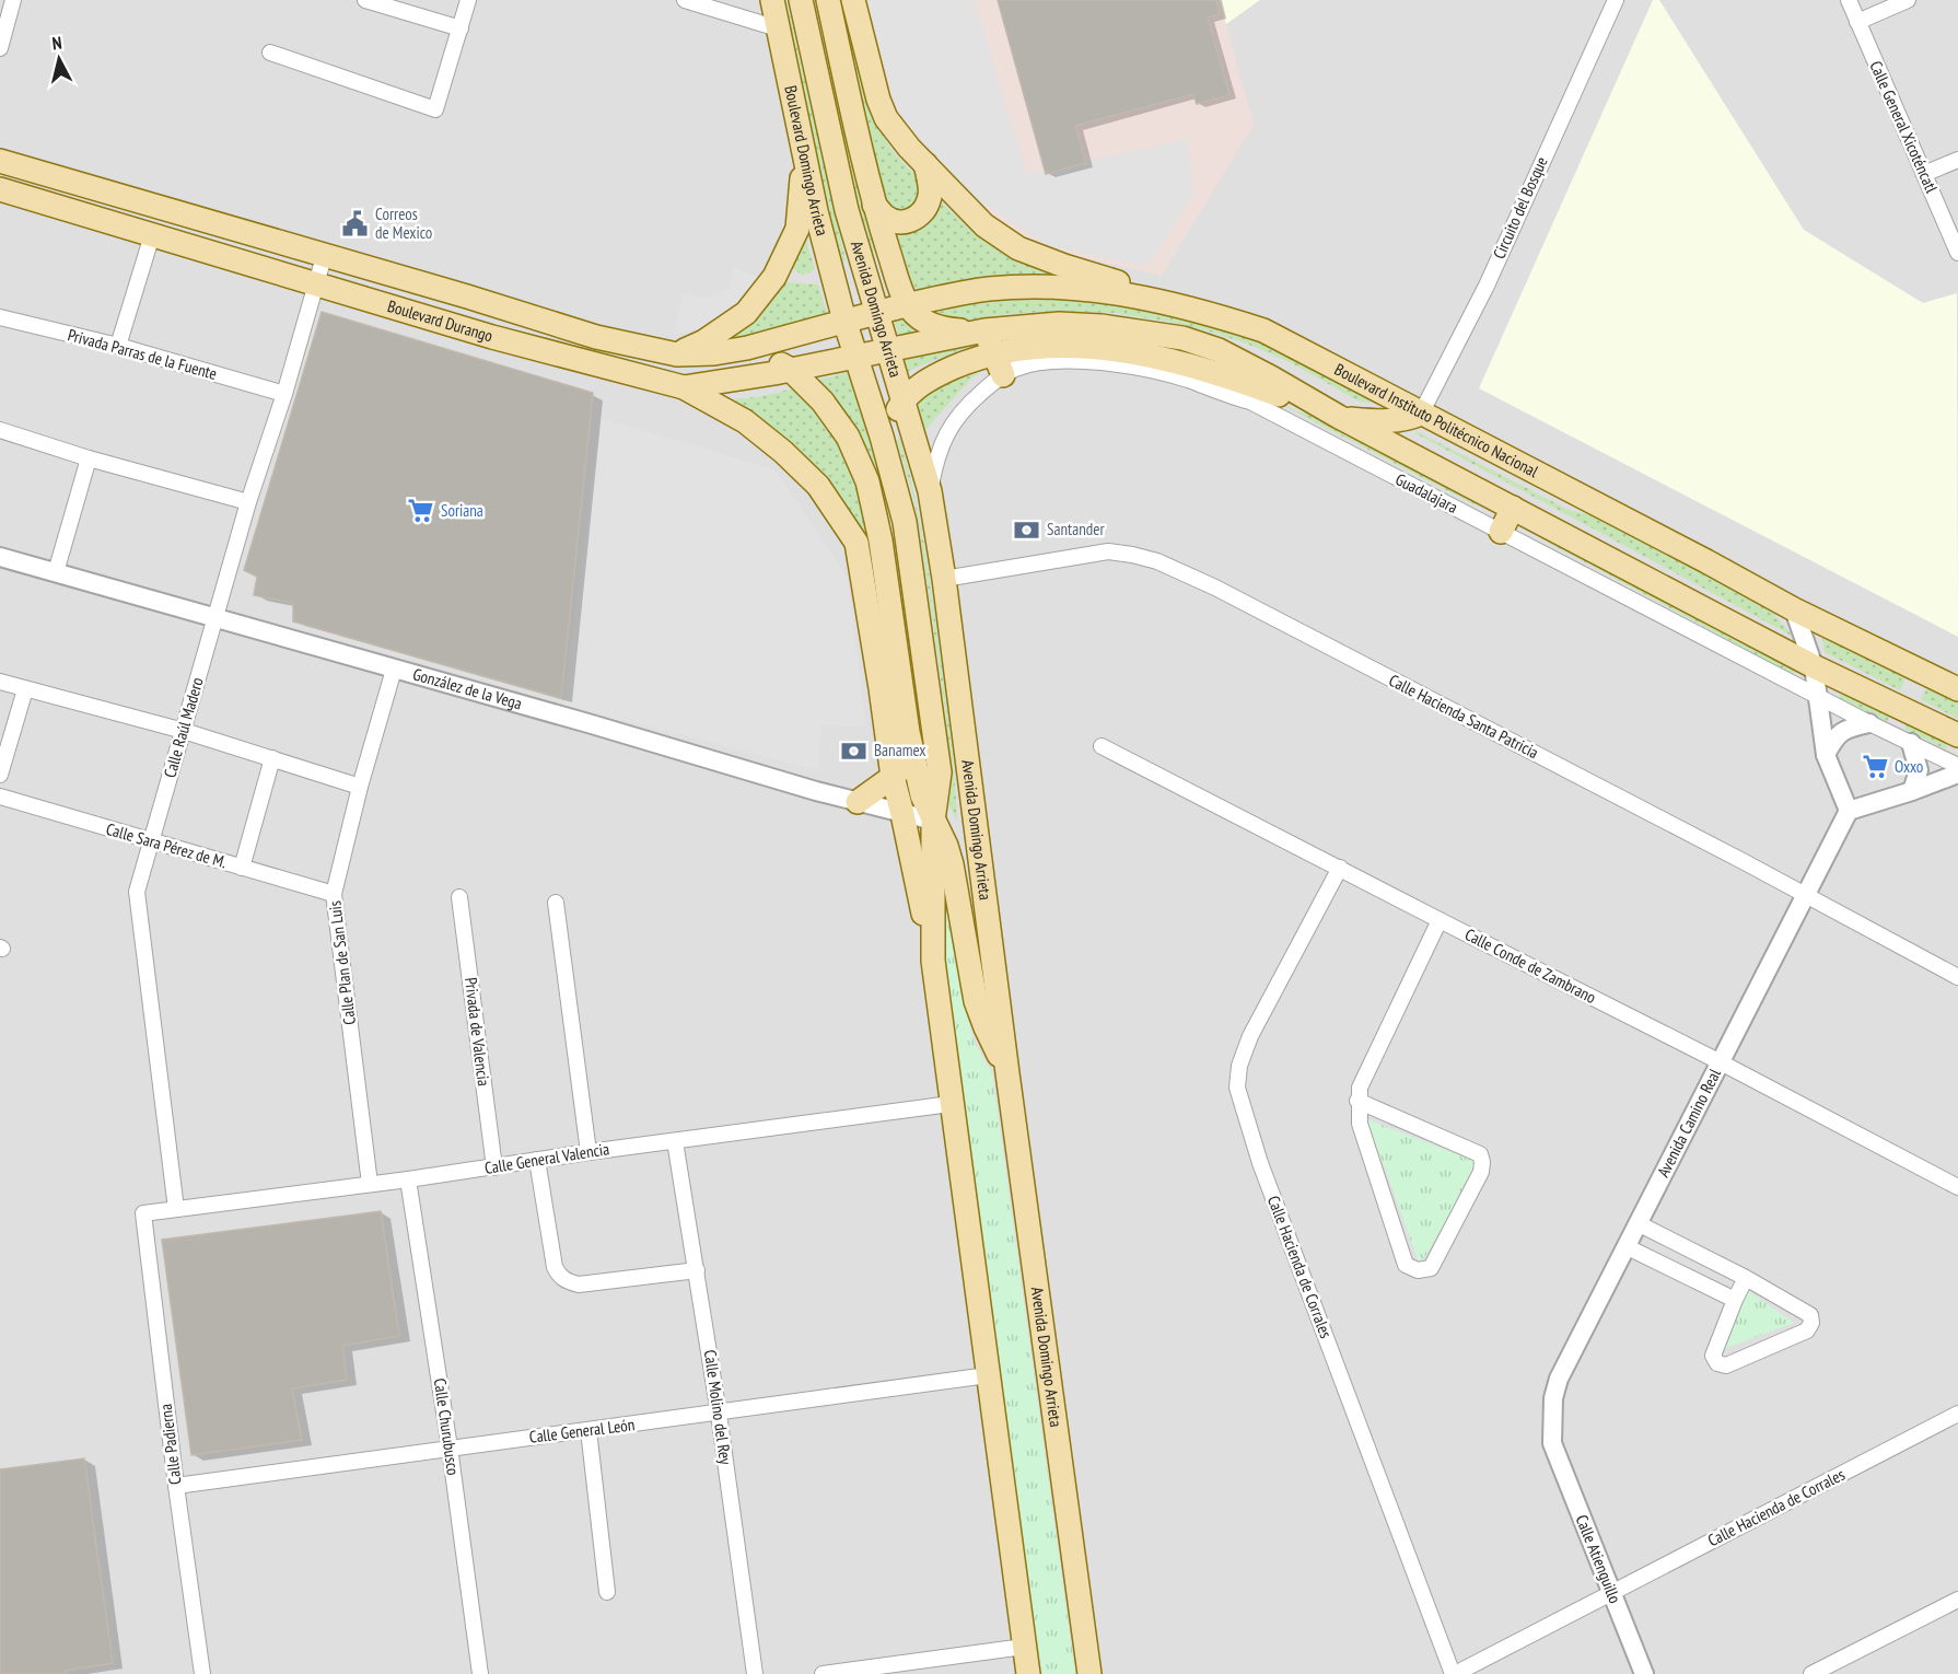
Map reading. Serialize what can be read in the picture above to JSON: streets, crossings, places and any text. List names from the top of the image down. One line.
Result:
{"streets":{"main road":["Boulevard Domingo Arrieta","Avenida Domingo Arrieta","Boulevard Durango","Boulevard Instituto Politécnico Nacional"],"street":["Calle General Xicoténcatl","Circuito del Bosque","Privada Parras de la Fuente","Guadalajara","González de la Vega","Calle Hacienda Santa Patricia","Calle Raúl Madero","Calle Sara Pérez de M.","Calle Plan de San Luis","Calle Conde de Zambrano","Privada de Valencia","Avenida Camino Real","Calle General Valencia","Calle Hacienda de Corrales","Calle Molino del Rey","Calle Churubusco","Calle General León","Calle Padierna","Calle Atienguillo"]},"crossings":[["Boulevard Domingo Arrieta","Avenida Domingo Arrieta"],["Boulevard Domingo Arrieta","Boulevard Durango"],["Circuito del Bosque","Boulevard Instituto Politécnico Nacional"],["Avenida Domingo Arrieta","Boulevard Durango"],["Avenida Domingo Arrieta","Boulevard Instituto Politécnico Nacional"],["Avenida Domingo Arrieta","González de la Vega"],["Avenida Domingo Arrieta","Calle Hacienda Santa Patricia"],["Avenida Domingo Arrieta","Calle General Valencia"],["Avenida Domingo Arrieta","Calle General León"],["Boulevard Durango","Boulevard Instituto Politécnico Nacional"],["Boulevard Durango","Calle Raúl Madero"],["Privada Parras de la Fuente","Calle Raúl Madero"],["Guadalajara","Avenida Camino Real"],["González de la Vega","Calle Raúl Madero"],["González de la Vega","Calle Plan de San Luis"],["Calle Hacienda Santa Patricia","Avenida Camino Real"],["Calle Raúl Madero","Calle Sara Pérez de M."],["Calle Raúl Madero","Calle General Valencia"],["Calle Sara Pérez de M.","Calle Plan de San Luis"],["Calle Plan de San Luis","Calle General Valencia"],["Calle Conde de Zambrano","Avenida Camino Real"],["Calle Conde de Zambrano","Calle Hacienda de Corrales"],["Privada de Valencia","Calle General Valencia"],["Avenida Camino Real","Calle Atienguillo"],["Calle General Valencia","Calle Molino del Rey"],["Calle General Valencia","Calle Churubusco"],["Calle General Valencia","Calle Padierna"],["Calle Hacienda de Corrales","Calle Atienguillo"],["Calle Molino del Rey","Calle General León"],["Calle Churubusco","Calle General León"],["Calle General León","Calle Padierna"]],"places":{"public building":["Correos de Mexico"],"supermarket":["Soriana","Oxxo"],"bank":["Santander","Banamex"]},"north":"top"}
